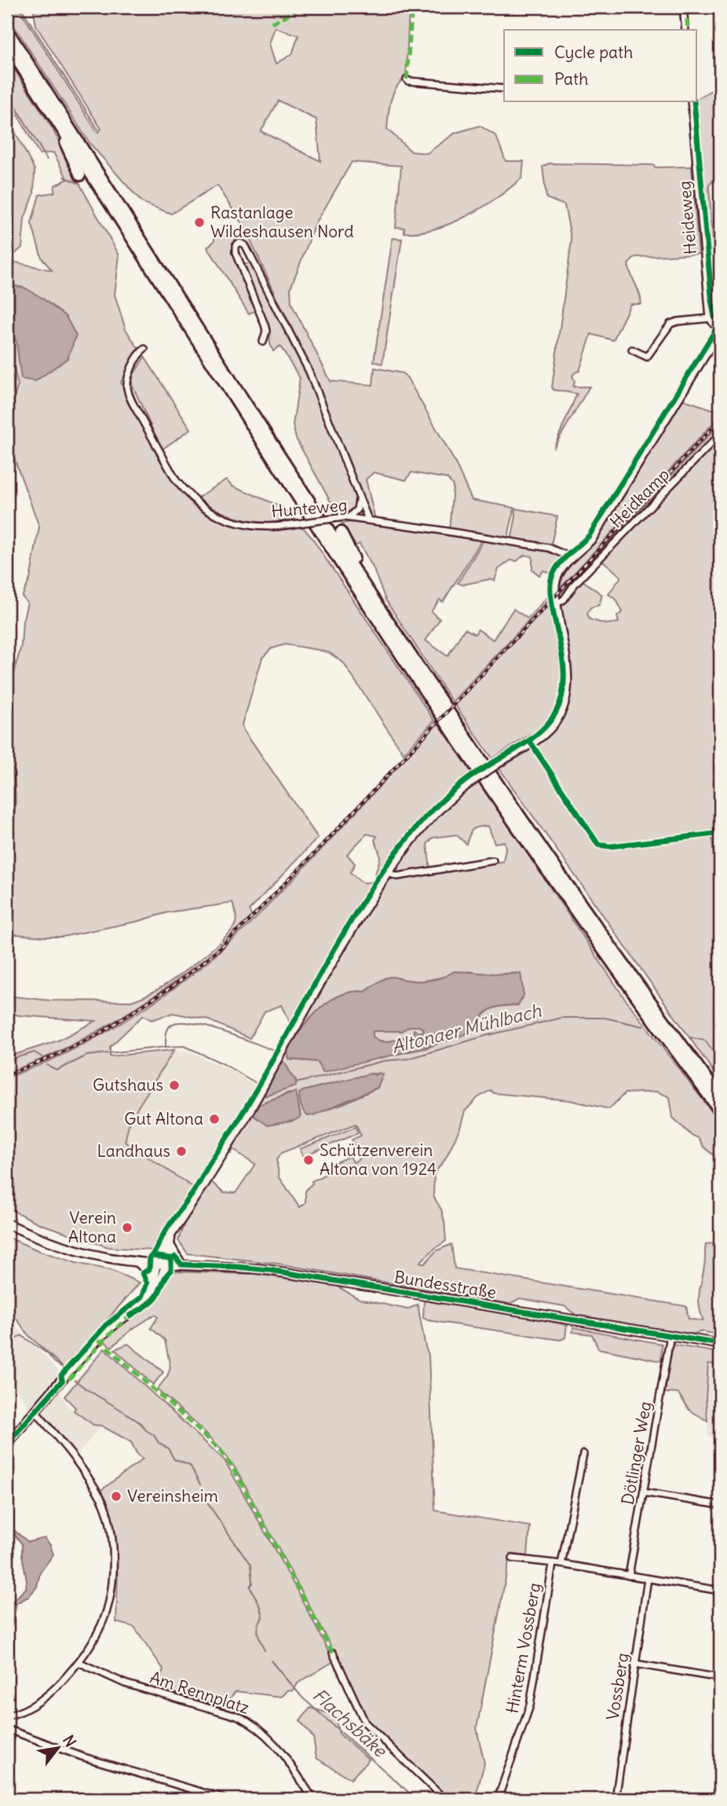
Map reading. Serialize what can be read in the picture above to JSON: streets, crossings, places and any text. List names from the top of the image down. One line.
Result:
{"streets":{"main road":["Bundesstraße"],"street":["Heideweg","Heidkamp","Hunteweg","Dötlinger Weg","Hinterm Vossberg","Vossberg","Am Rennplatz"]},"crossings":[["Bundesstraße","Dötlinger Weg"],["Dötlinger Weg","Hinterm Vossberg"],["Hinterm Vossberg","Vossberg"]],"water":["Altonaer Mühlbach","Flachsbäke"],"places":["Rastanlage Wildeshausen Nord","Gutshaus","Gut Altona","Landhaus","Schützenverein Altona von 1924","Verein Altona","Vereinsheim"],"legend":["Cycle path","Path"],"north":"top right"}
